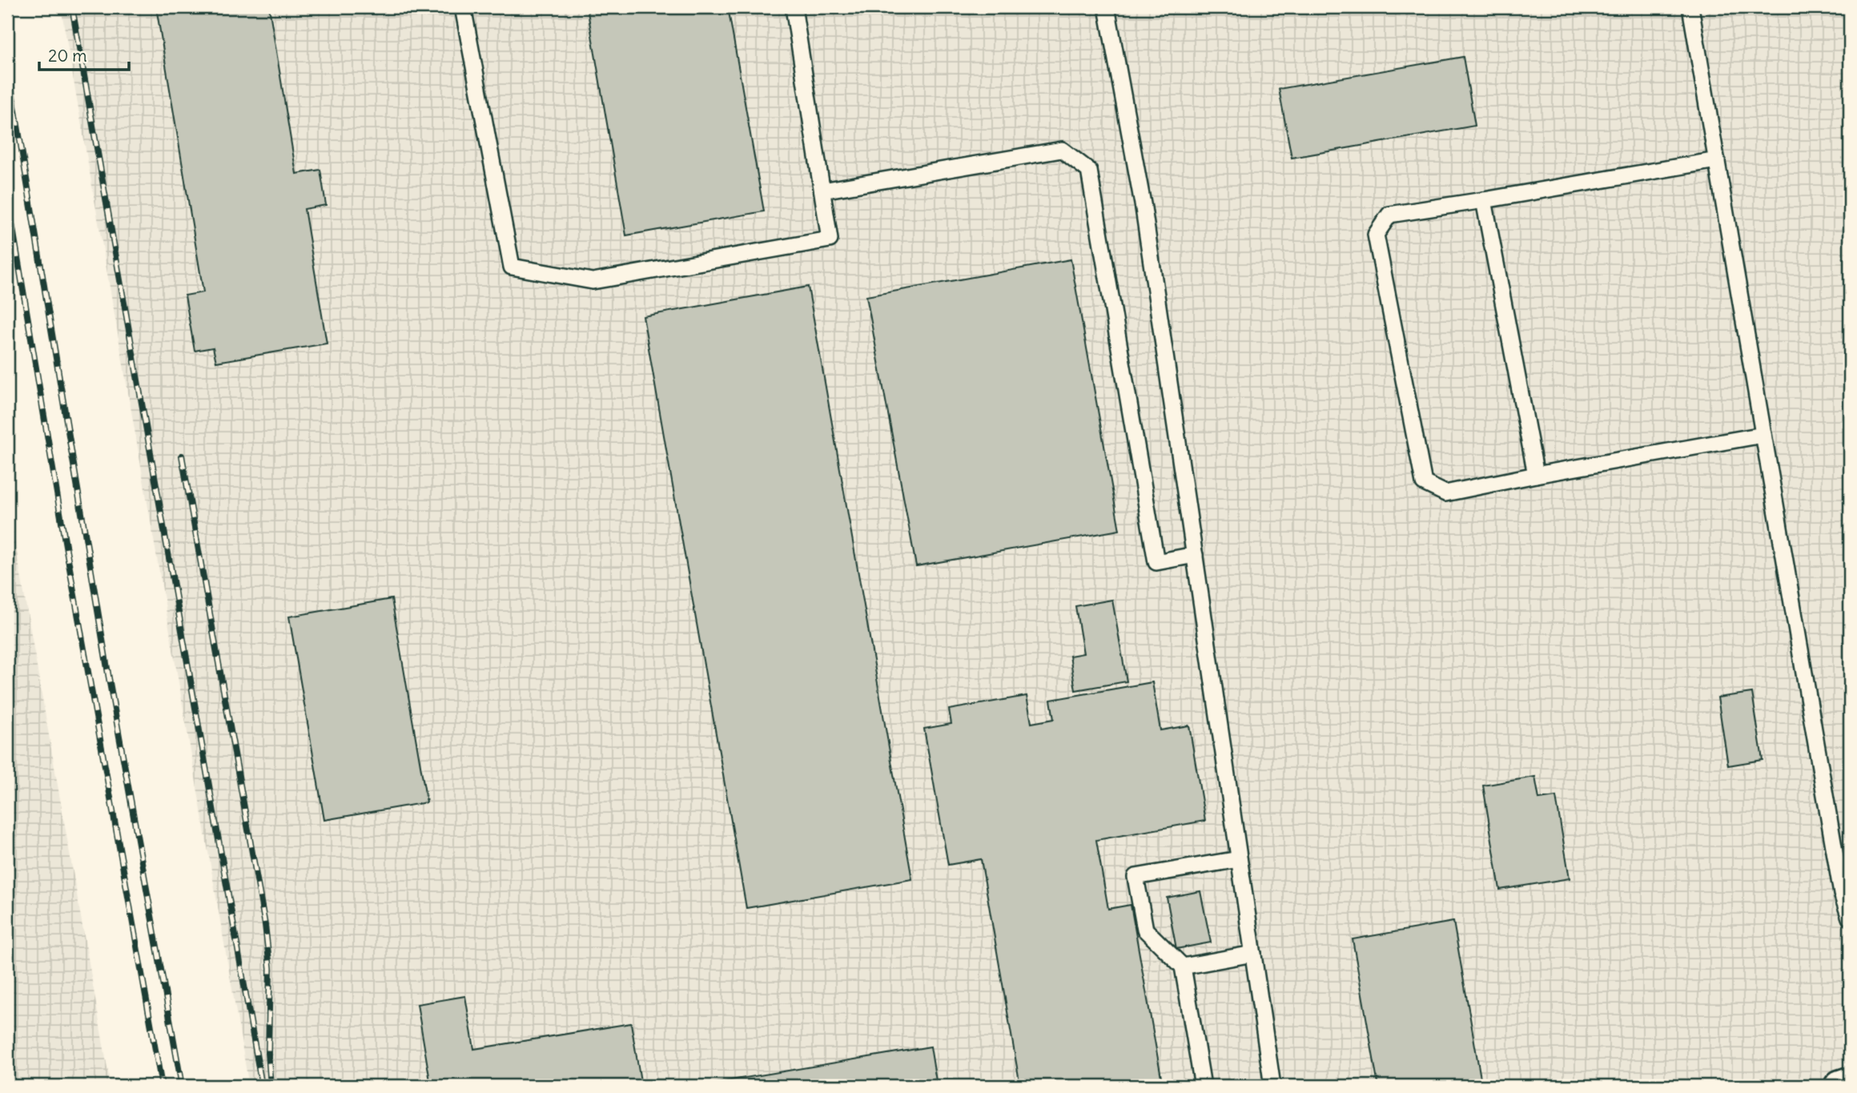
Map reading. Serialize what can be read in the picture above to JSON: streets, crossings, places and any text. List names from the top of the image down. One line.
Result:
{"scale_bar":"20 m"}
